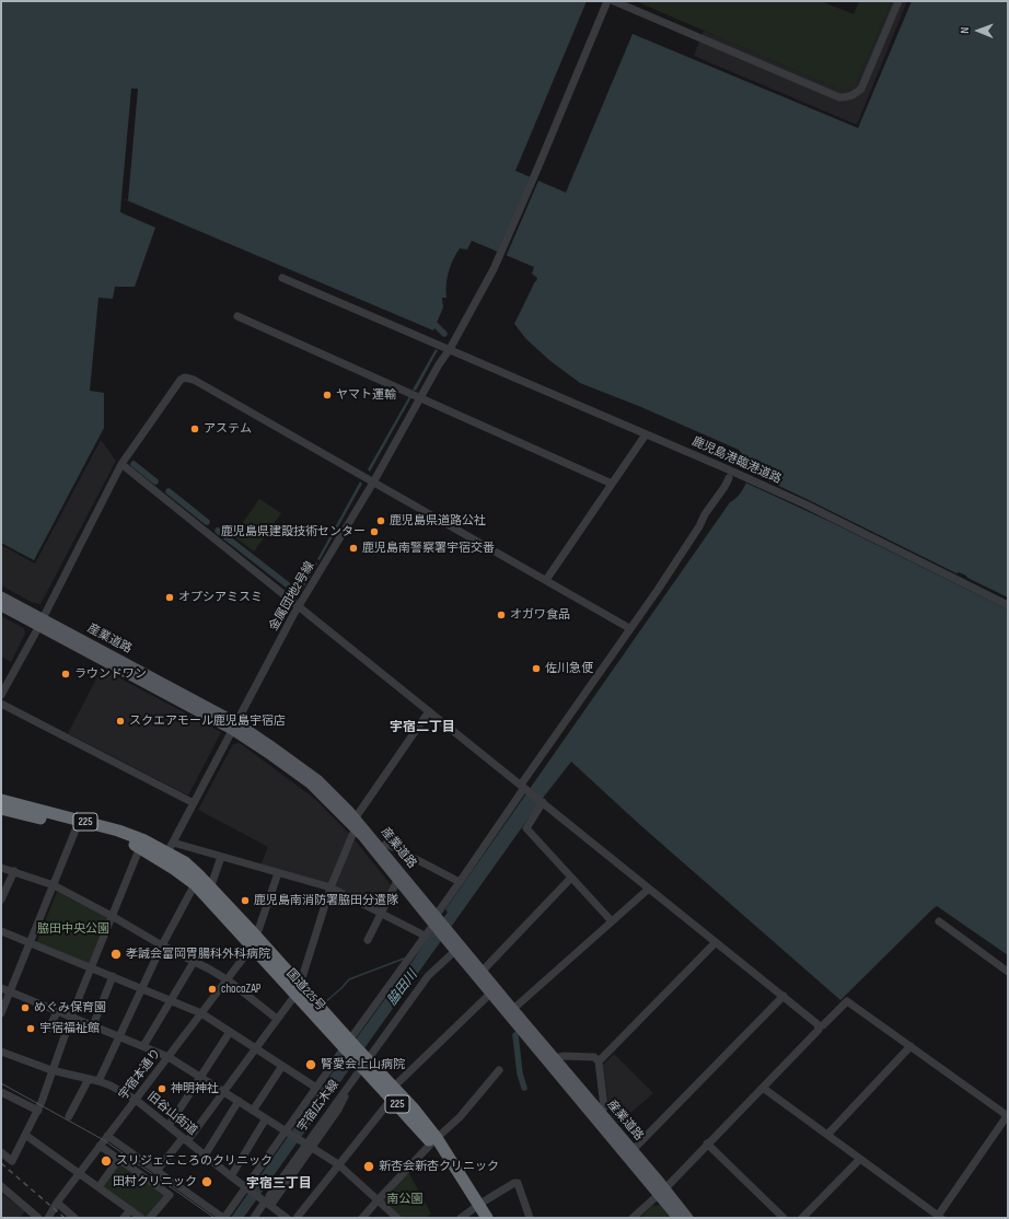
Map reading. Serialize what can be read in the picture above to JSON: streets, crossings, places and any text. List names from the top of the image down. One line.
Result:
{"streets":{"highway":["225","国道225号"],"main road":["産業道路"],"street":["鹿児島港臨港道路","金属団地2号線","宇宿本通り","宇宿広木線","旧谷山街道"]},"crossings":[["鹿児島港臨港道路","金属団地2号線"],["金属団地2号線","産業道路"],["金属団地2号線","国道225号"],["産業道路","宇宿広木線"],["国道225号","宇宿本通り"],["国道225号","宇宿広木線"],["宇宿本通り","旧谷山街道"],["宇宿広木線","旧谷山街道"]],"districts":["宇宿二丁目","宇宿三丁目"],"water":["脇田川"],"parks":["脇田中央公園","南公園"],"places":["ヤマト運輸","アステム","鹿児島県道路公社","鹿児島県建設技術センター","鹿児島南警察署宇宿交番","オプシアミスミ","オガワ食品","佐川急便","ラウンドワン","スクエアモール鹿児島宇宿店","鹿児島南消防署脇田分遣隊","孝誠会富岡胃腸科外科病院","chocoZAP","めぐみ保育園","宇宿福祉館","腎愛会上山病院","神明神社","スリジェこころのクリニック","新杏会新杏クリニック","田村クリニック"],"north":"left"}
